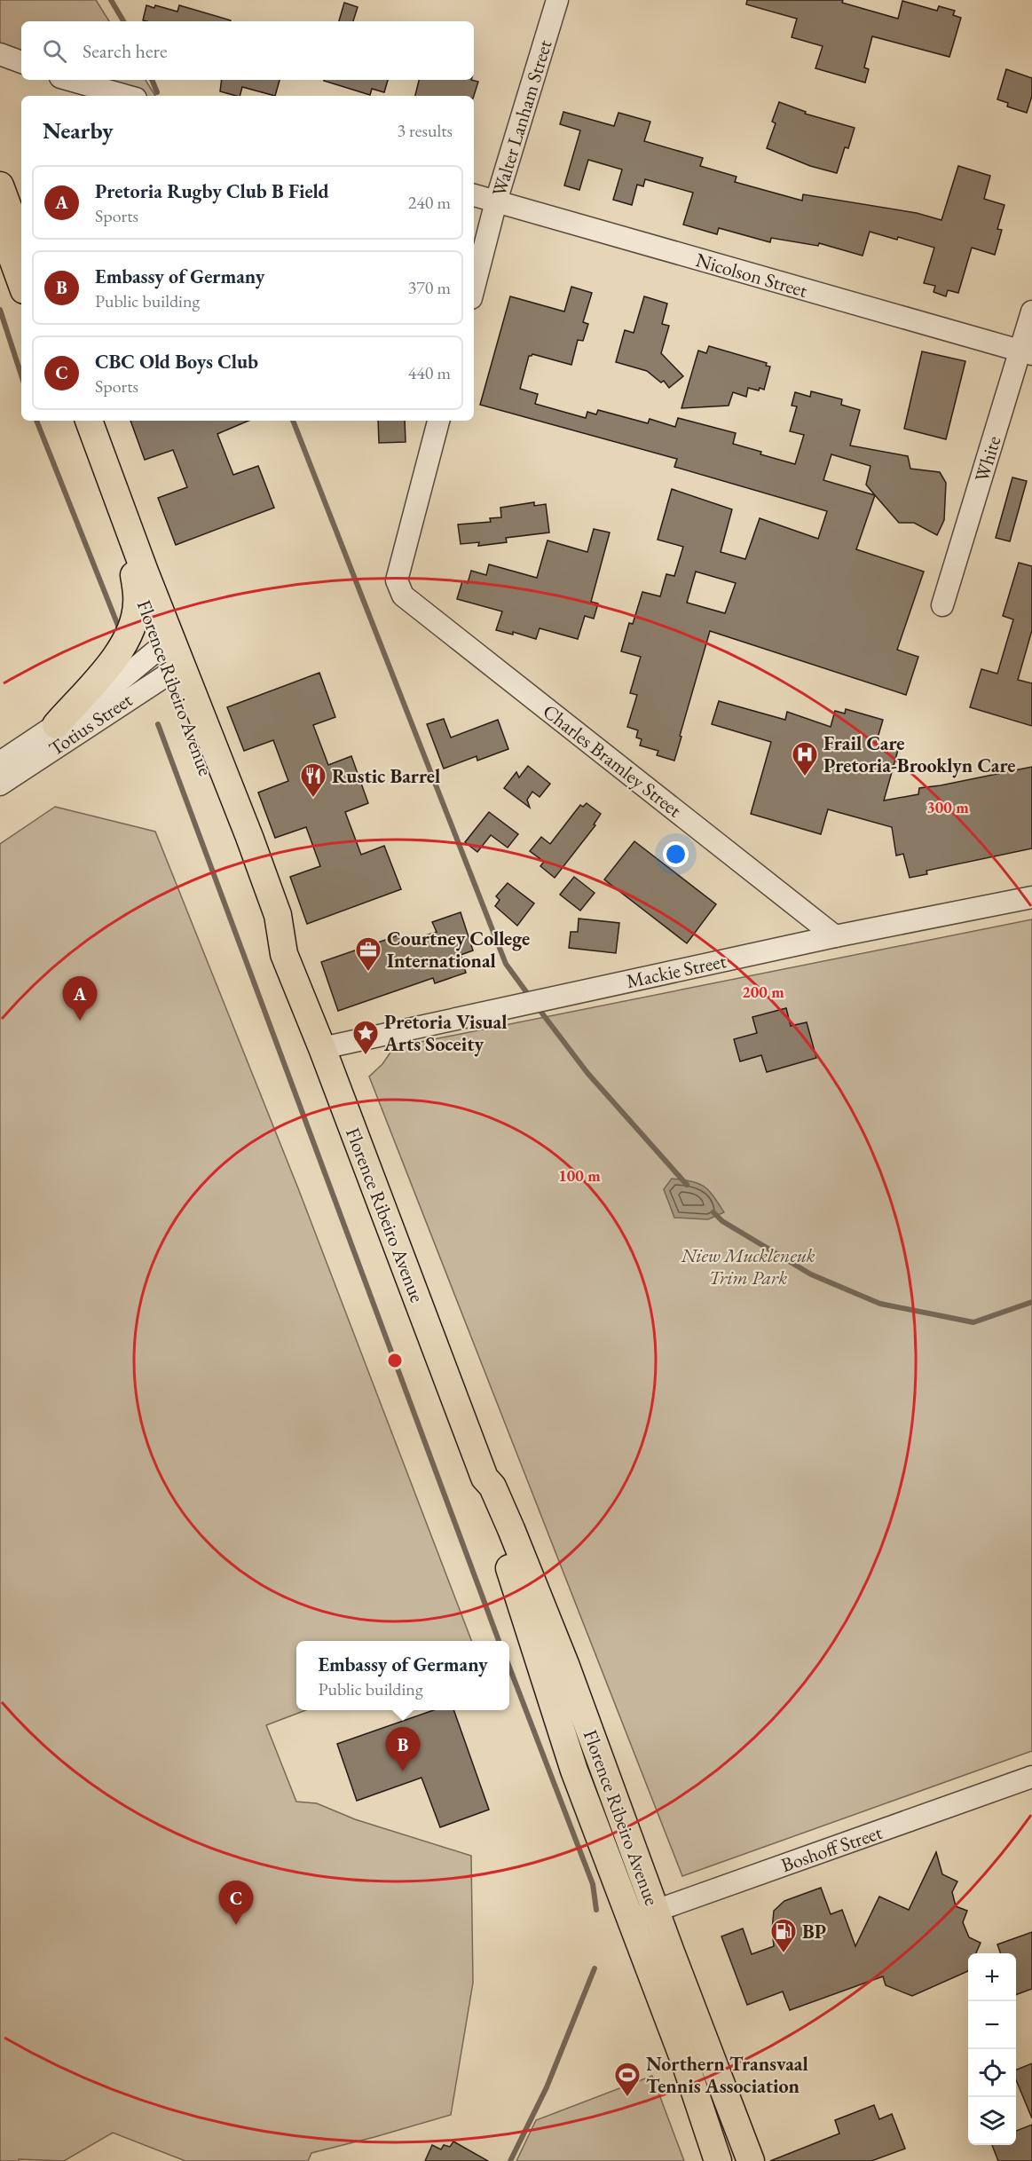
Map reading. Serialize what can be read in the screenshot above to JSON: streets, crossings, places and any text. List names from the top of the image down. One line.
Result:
{"streets":{"main road":["Florence Ribeiro Avenue"],"street":["Walter Lanham Street","Nicolson Street","White","Totius Street","Charles Bramley Street","Mackie Street","Boshoff Street"]},"crossings":[["Walter Lanham Street","Nicolson Street"],["Nicolson Street","White"],["Florence Ribeiro Avenue","Totius Street"],["Florence Ribeiro Avenue","Mackie Street"],["Florence Ribeiro Avenue","Boshoff Street"],["Charles Bramley Street","Mackie Street"]],"parks":["Niew Muckleneuk Trim Park"],"places":{"hospital":["Frail Care Pretoria-Brooklyn Care"],"restaurant":["Rustic Barrel"],"office":["Courtney College International"],"place":["Pretoria Visual Arts Soceity"],"fuel station":["BP"],"sports":["Northern Transvaal Tennis Association"]},"page":{"search":"Search here","heading":["Nearby","3 results"],"list":[{"mark":"A","name":"Pretoria Rugby Club B Field","note":"Sports","value":"240 m"},{"mark":"B","name":"Embassy of Germany","note":"Public building","value":"370 m"},{"mark":"C","name":"CBC Old Boys Club","note":"Sports","value":"440 m"}],"pins":["A","B","C"],"popup":["Embassy of Germany","Public building"],"map_buttons":["+","−"]},"rings":["300 m","200 m","100 m"]}
